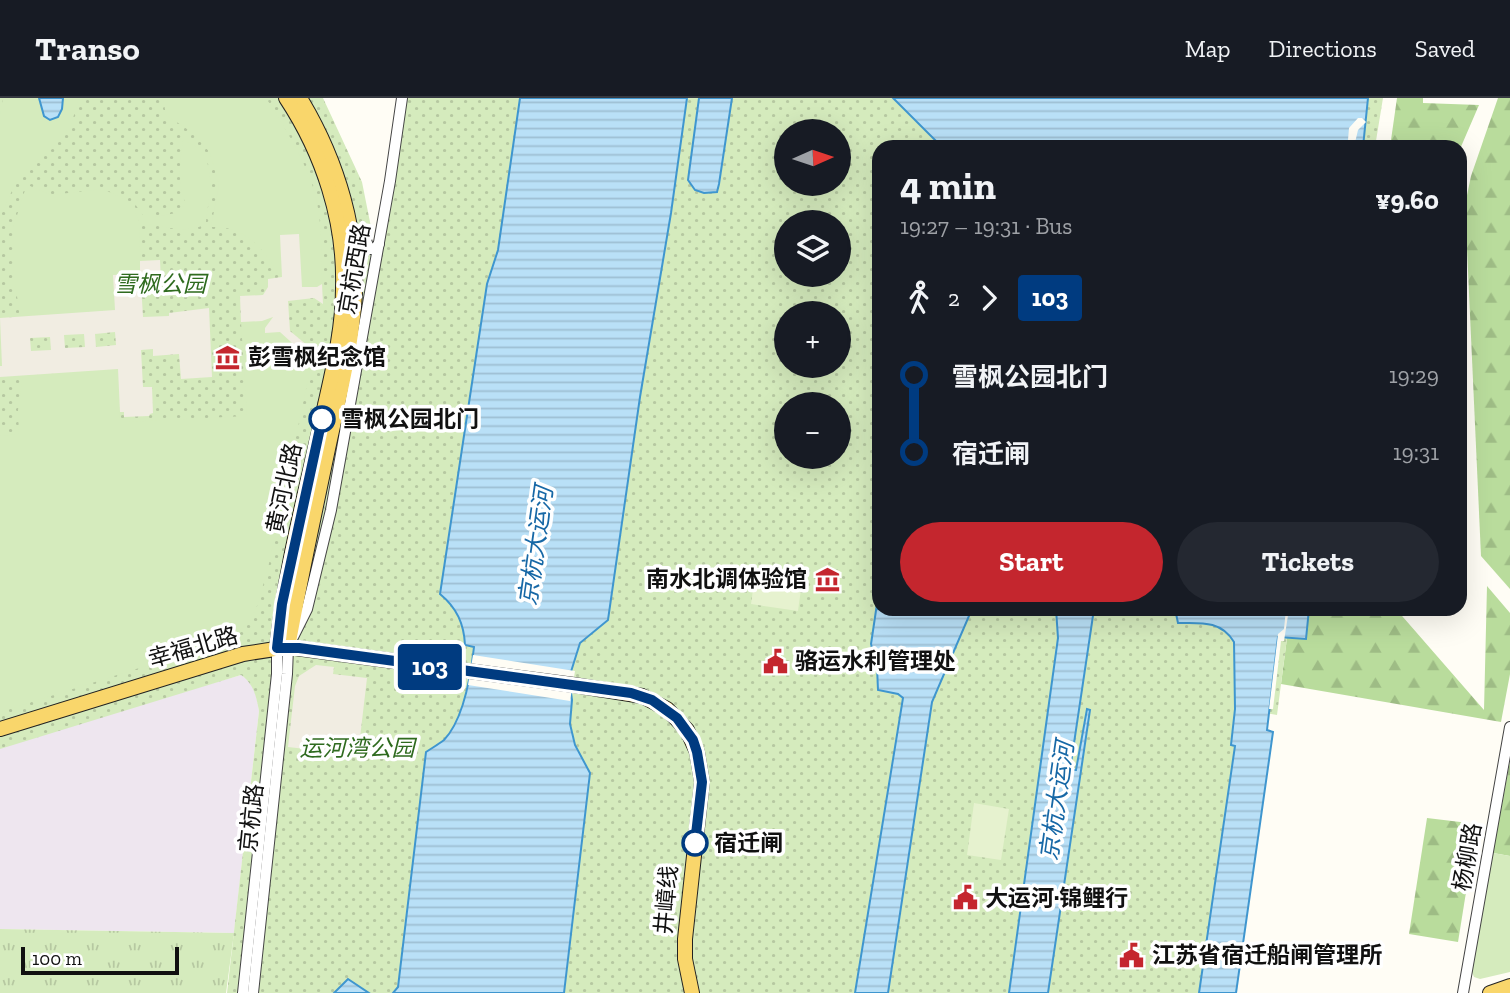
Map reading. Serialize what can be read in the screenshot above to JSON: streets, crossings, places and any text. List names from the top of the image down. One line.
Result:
{"streets":{"main road":["黄河北路","幸福北路","井嶂线"],"street":["京杭西路","京杭路","杨柳路"]},"crossings":[["京杭西路","黄河北路"],["京杭西路","幸福北路"],["京杭西路","京杭路"],["黄河北路","幸福北路"],["黄河北路","京杭路"],["幸福北路","京杭路"],["幸福北路","井嶂线"]],"water":["京杭大运河"],"parks":["雪枫公园","运河湾公园"],"places":{"museum":["彭雪枫纪念馆","南水北调体验馆"],"other":["雪枫公园北门","宿迁闸"],"public building":["骆运水利管理处","大运河·锦鲤行","江苏省宿迁船闸管理所"]},"lines":["bus line 103"],"scale_bar":"100 m","north":"right","page":{"header":"Transo","nav":["Map","Directions","Saved"],"on_map":"103","map_buttons":["+","−"],"heading":["4 min","19:27 – 19:31 · Bus","¥9.60"],"legs":["2","103"],"list":[{"name":"雪枫公园北门","value":"19:29"},{"name":"宿迁闸","value":"19:31"}],"buttons":["Start","Tickets"],"scale":"100 m"}}
